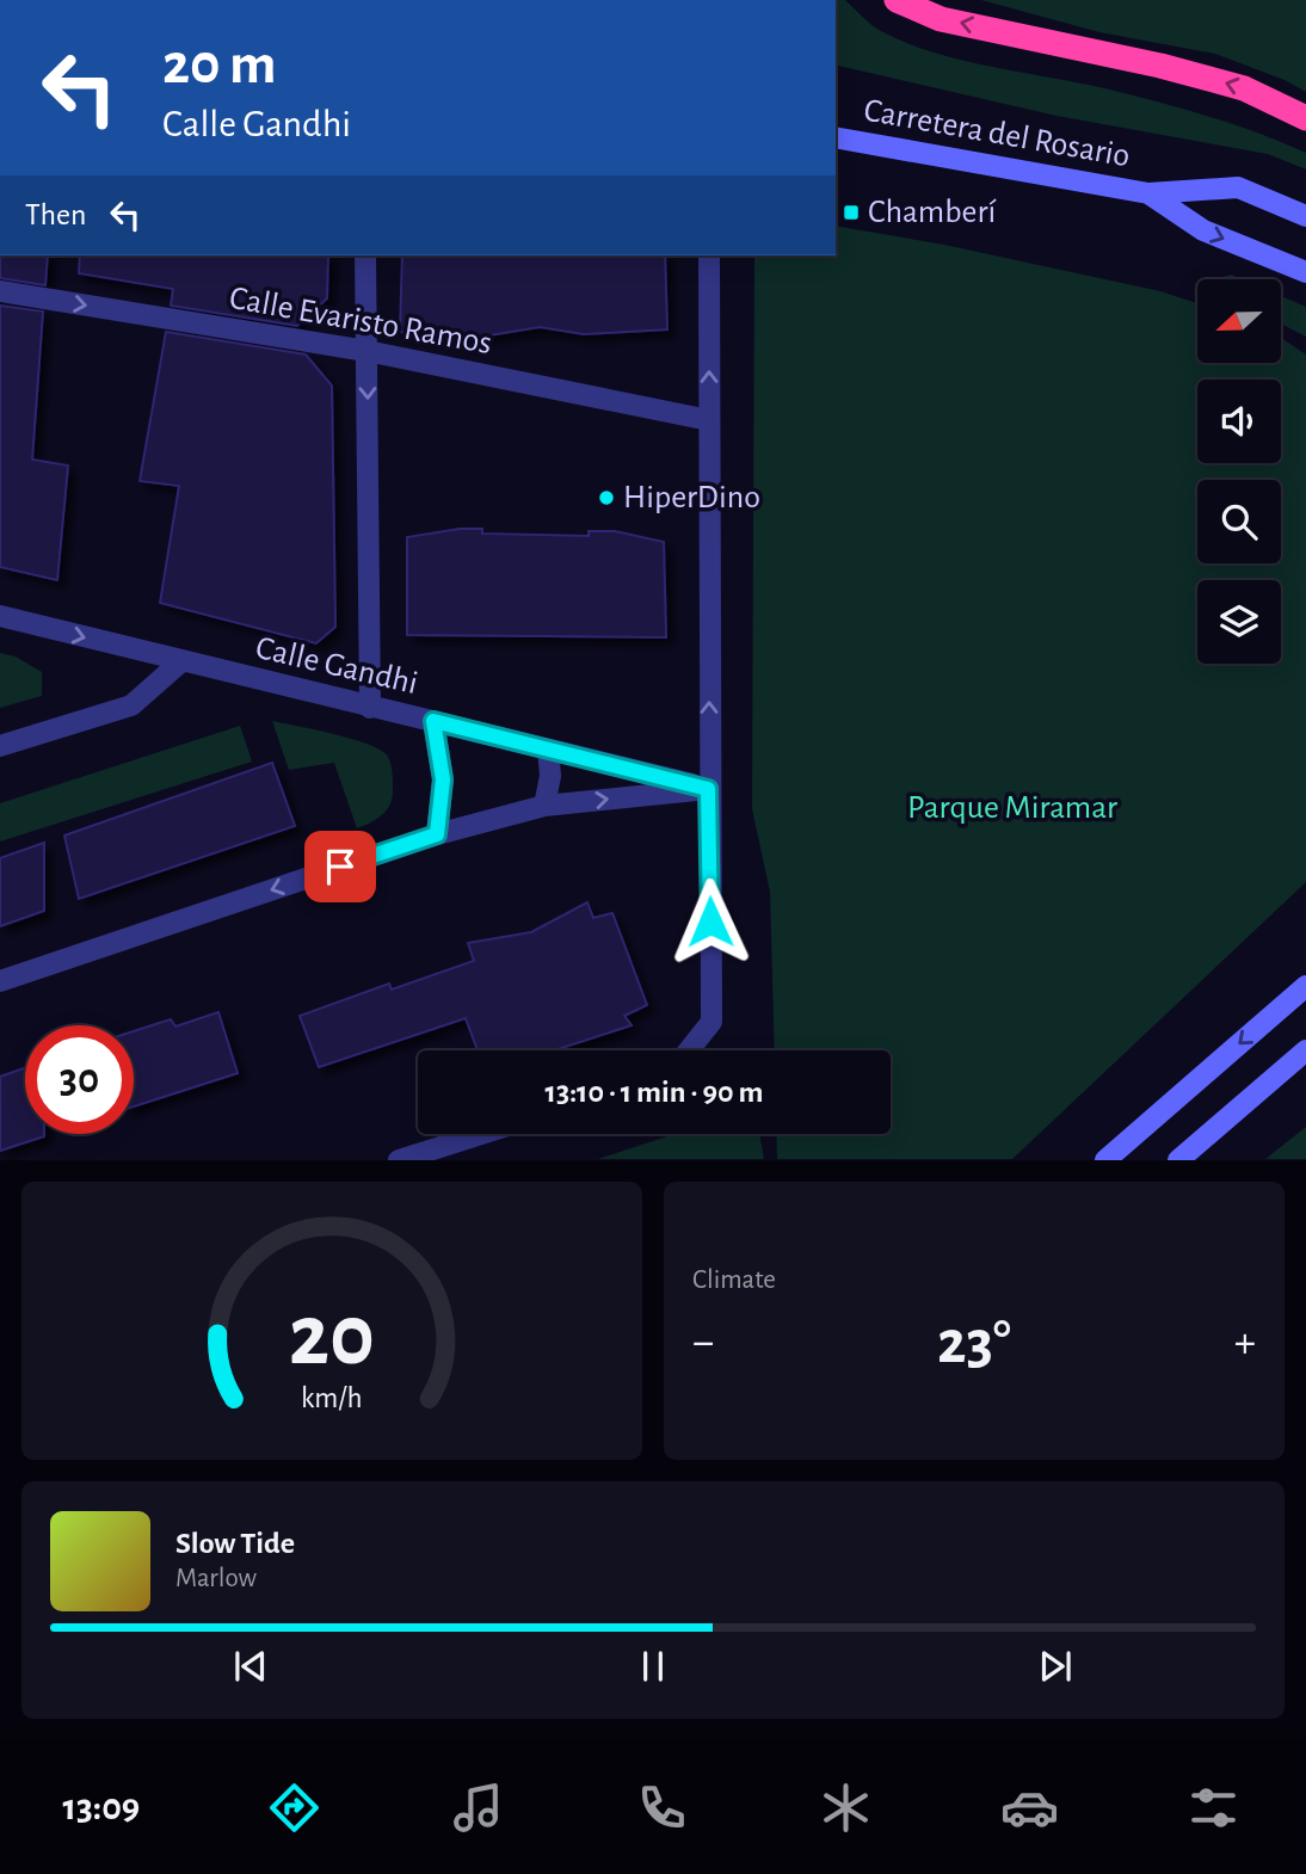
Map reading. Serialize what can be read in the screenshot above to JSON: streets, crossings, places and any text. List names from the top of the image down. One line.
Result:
{"streets":{"main road":["Carretera del Rosario"],"street":["Calle Evaristo Ramos","Calle Gandhi"]},"one_way":["Calle Evaristo Ramos"],"parks":["Parque Miramar"],"places":{"transit":["Chamberí"],"other":["HiperDino"]},"north":"left","page":{"turn":["20 m","Calle Gandhi"],"then":"Then","limit":"30","trip":"13:10 · 1 min · 90 m","tile":"Climate","heat":["−","23°","+"],"song":["Slow Tide","Marlow"],"tabs":"13:09","gauge":["20","km/h"]}}
